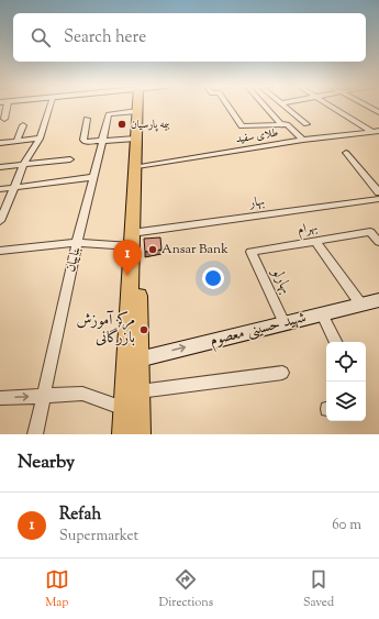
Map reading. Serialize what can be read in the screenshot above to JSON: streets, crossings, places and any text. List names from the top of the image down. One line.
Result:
{"streets":{"main road":["شهید حسینی معصوم"],"street":["طلای سفید","بهار","بهرام","بناییان","بهارلو"]},"crossings":[["بهار","بناییان"],["بهرام","بهارلو"],["بهارلو","شهید حسینی معصوم"]],"one_way":["شهید حسینی معصوم"],"places":["بیمه پارسیان","Ansar Bank","مرکز آموزش بازرگانی"],"page":{"search":"Search here","pins":"1","heading":"Nearby","list":[{"mark":"1","name":"Refah","note":"Supermarket","value":"60 m"}],"nav":["Map","Directions","Saved"]}}
